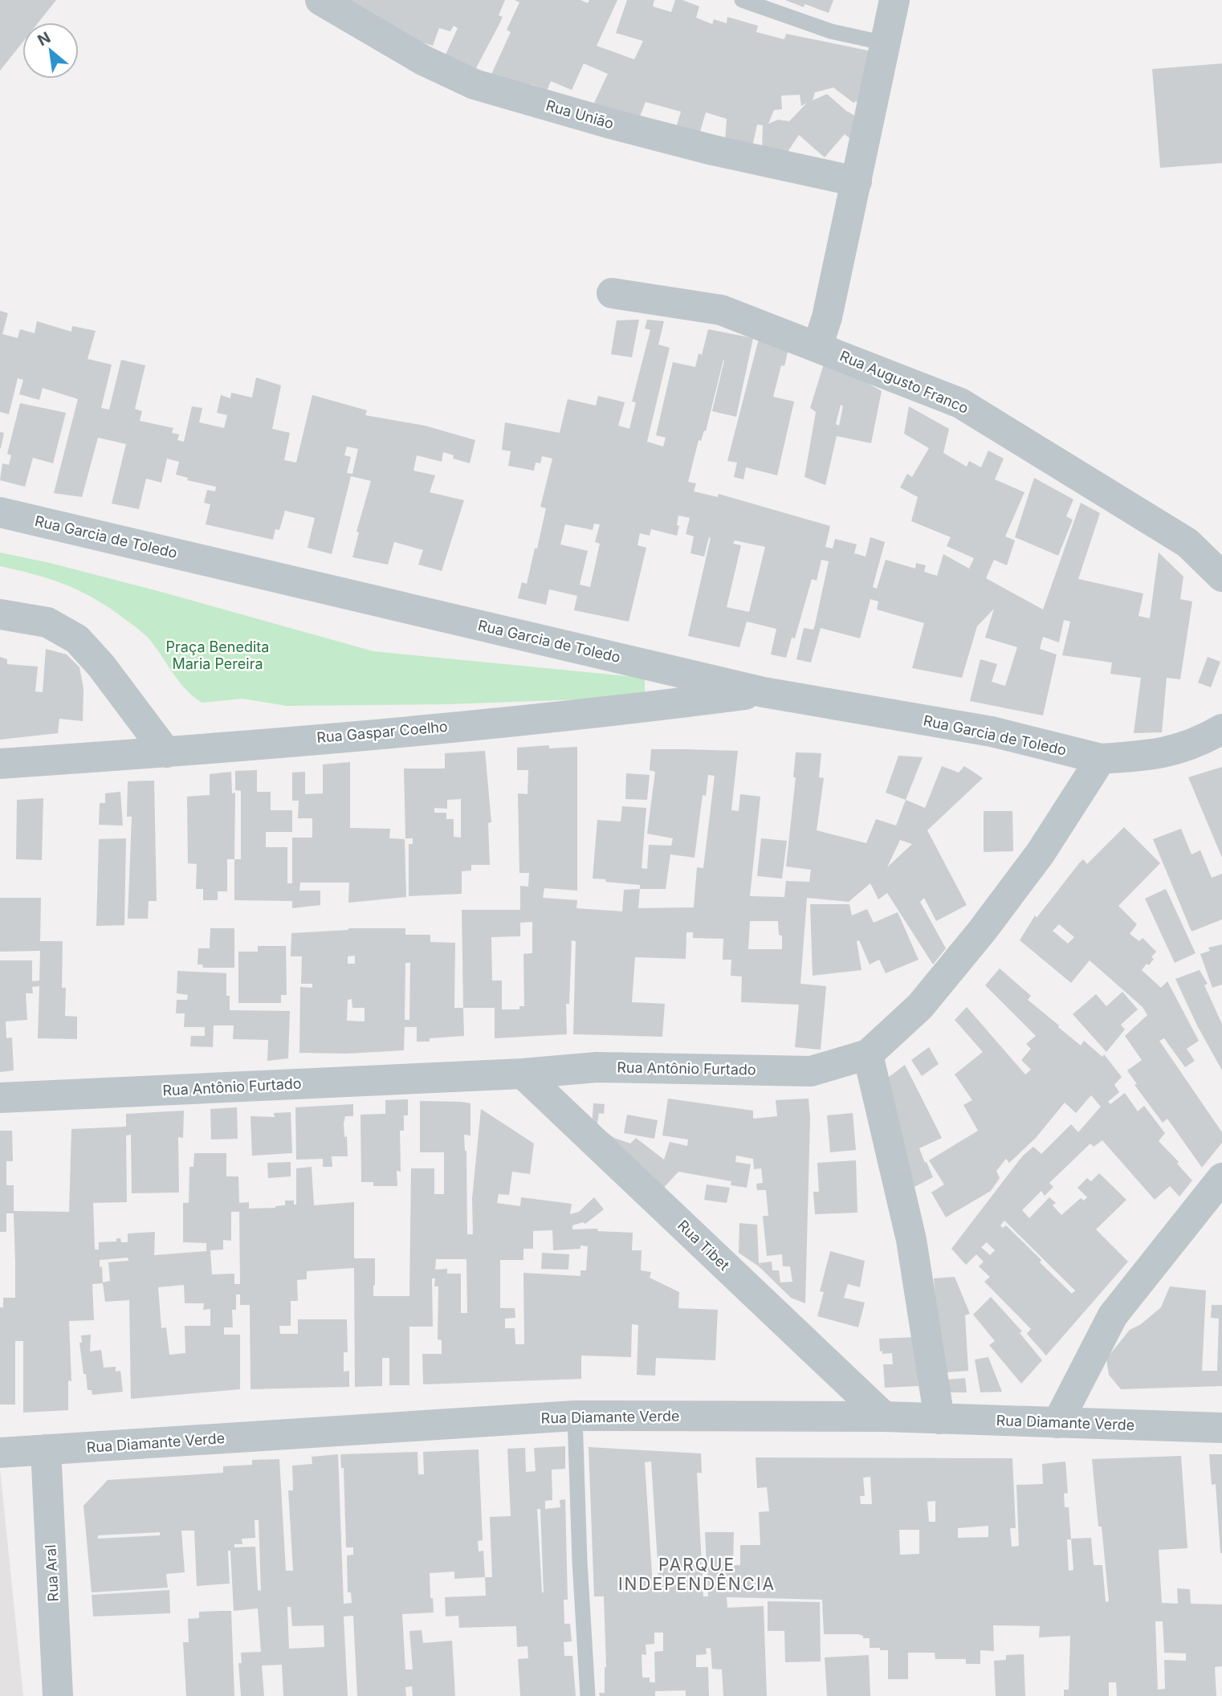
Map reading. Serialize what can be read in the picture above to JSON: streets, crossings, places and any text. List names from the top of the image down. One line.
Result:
{"streets":{"street":["Rua União","Rua Augusto Franco","Rua Garcia de Toledo","Rua Gaspar Coelho","Rua Antônio Furtado","Rua Tibet","Rua Diamante Verde","Rua Aral"]},"crossings":[["Rua Garcia de Toledo","Rua Gaspar Coelho"],["Rua Garcia de Toledo","Rua Antônio Furtado"],["Rua Antônio Furtado","Rua Tibet"],["Rua Tibet","Rua Diamante Verde"],["Rua Diamante Verde","Rua Aral"]],"districts":["PARQUE INDEPENDÊNCIA"],"parks":["Praça Benedita Maria Pereira"],"north":"top left"}
